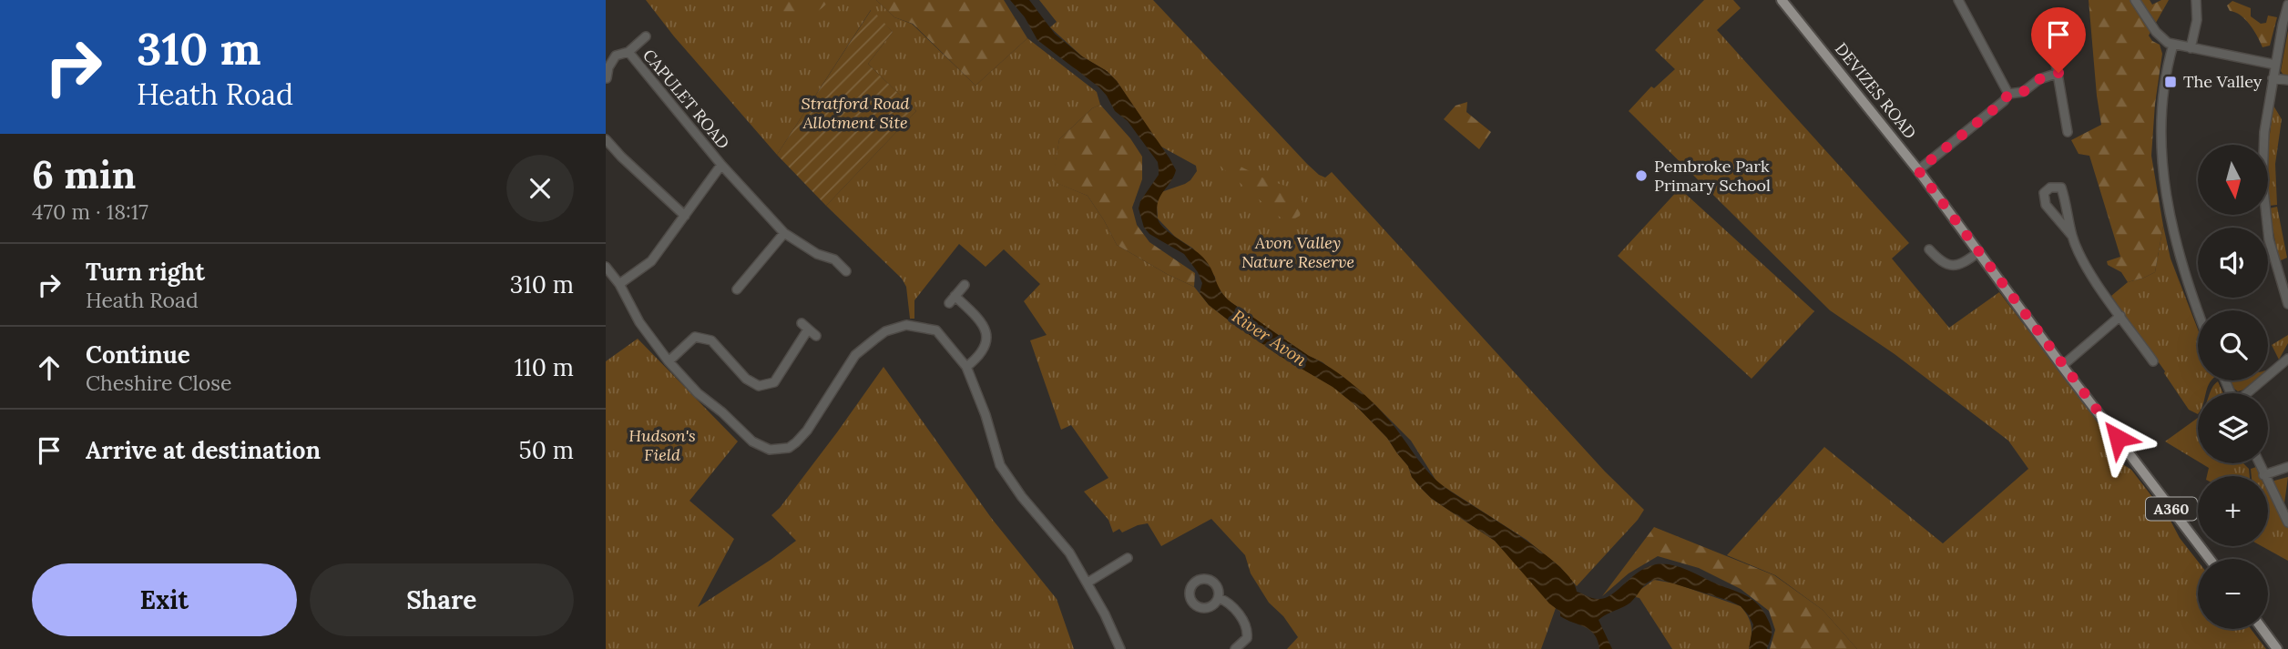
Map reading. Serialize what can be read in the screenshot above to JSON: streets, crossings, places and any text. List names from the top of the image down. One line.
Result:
{"streets":{"main road":["DEVIZES ROAD","A360"],"street":["CAPULET ROAD"]},"water":["River Avon"],"parks":["Stratford Road Allotment Site","Avon Valley Nature Reserve","Hudson's Field"],"places":{"transit":["The Valley"],"other":["Pembroke Park Primary School"]},"north":"bottom","page":{"turn":["310 m","Heath Road"],"heading":["6 min","470 m · 18:17"],"map_buttons":["+","−"],"list":[{"name":"Turn right","note":"Heath Road","value":"310 m"},{"name":"Continue","note":"Cheshire Close","value":"110 m"},{"name":"Arrive at destination","value":"50 m"}],"buttons":["Exit","Share"]}}
